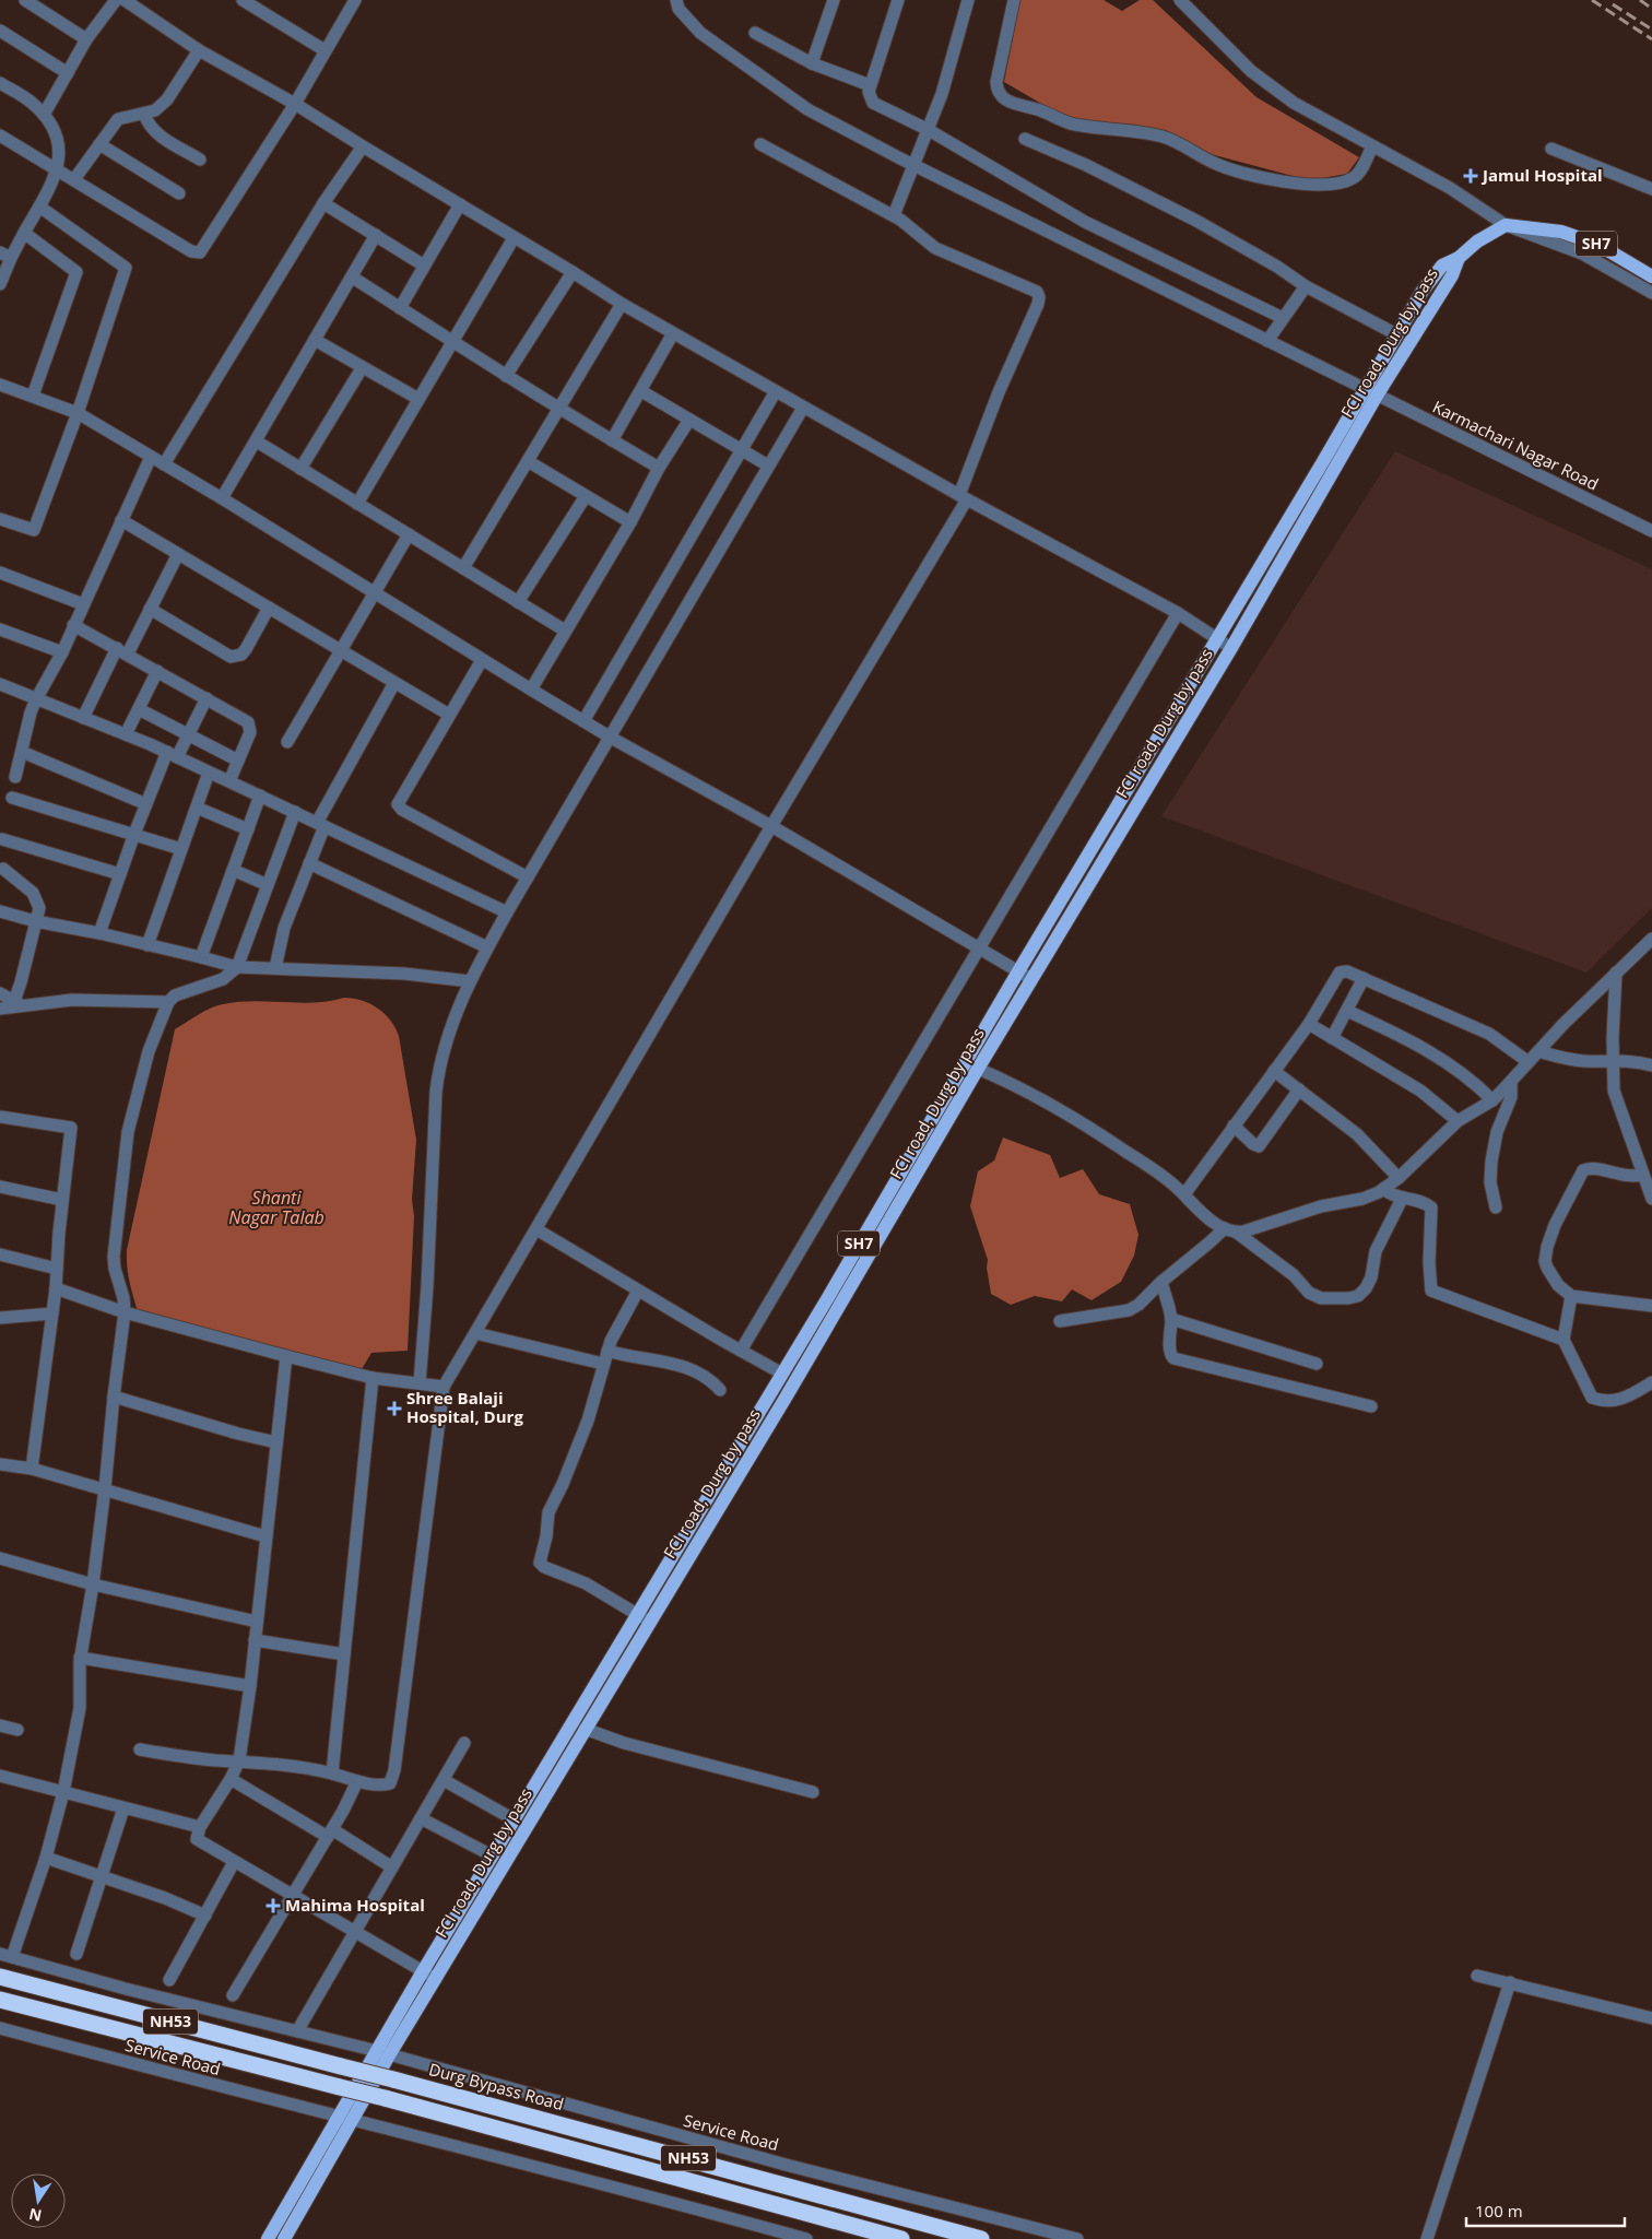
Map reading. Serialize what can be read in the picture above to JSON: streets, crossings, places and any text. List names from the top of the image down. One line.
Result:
{"streets":{"highway":["NH53","Durg Bypass Road"],"main road":["SH7","FCI road, Durg by pass"],"street":["Karmachari Nagar Road","Service Road"]},"crossings":[["SH7","FCI road, Durg by pass"],["FCI road, Durg by pass","Karmachari Nagar Road"],["FCI road, Durg by pass","Service Road"]],"water":["Shanti Nagar Talab"],"places":{"health":["Jamul Hospital","Shree Balaji Hospital, Durg","Mahima Hospital"]},"scale_bar":"100 m","north":"bottom"}
